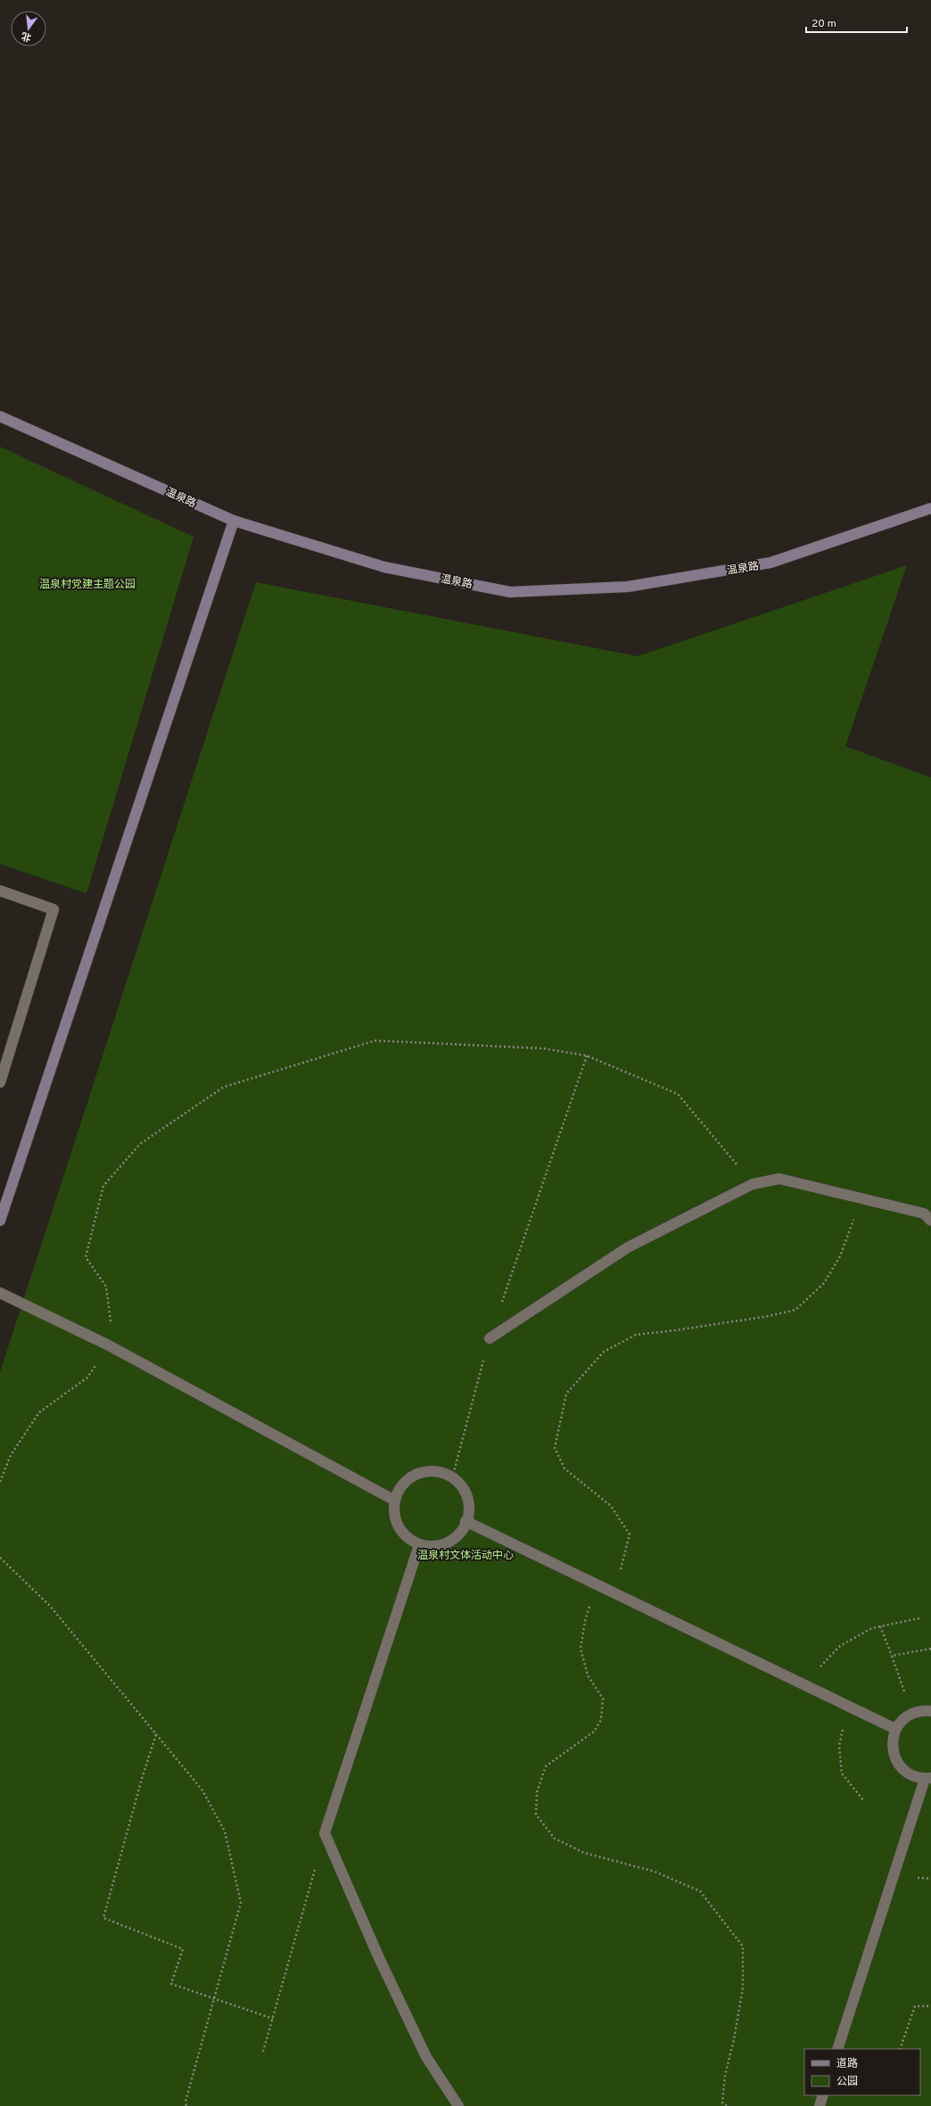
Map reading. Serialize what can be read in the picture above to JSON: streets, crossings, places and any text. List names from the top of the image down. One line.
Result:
{"streets":{"main road":["温泉路"]},"parks":["温泉村党建主题公园","温泉村文体活动中心"],"legend":["道路","公园"],"scale_bar":"20 m","north":"bottom"}
